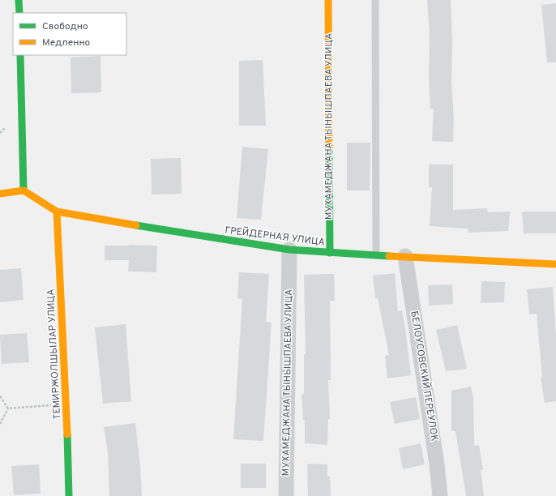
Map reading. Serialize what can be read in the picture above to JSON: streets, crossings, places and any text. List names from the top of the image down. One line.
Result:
{"streets":{"street":["МУХАМЕДЖАНА ТЫНЫШПАЕВА УЛИЦА","ГРЕЙДЕРНАЯ УЛИЦА","ТЕМИРЖОЛШЫЛАР УЛИЦА","БЕЛОУСОВСКИЙ ПЕРЕУЛОК"]},"crossings":[["МУХАМЕДЖАНА ТЫНЫШПАЕВА УЛИЦА","ГРЕЙДЕРНАЯ УЛИЦА"],["ГРЕЙДЕРНАЯ УЛИЦА","ТЕМИРЖОЛШЫЛАР УЛИЦА"],["ГРЕЙДЕРНАЯ УЛИЦА","БЕЛОУСОВСКИЙ ПЕРЕУЛОК"]],"legend":["Свободно","Медленно"]}
